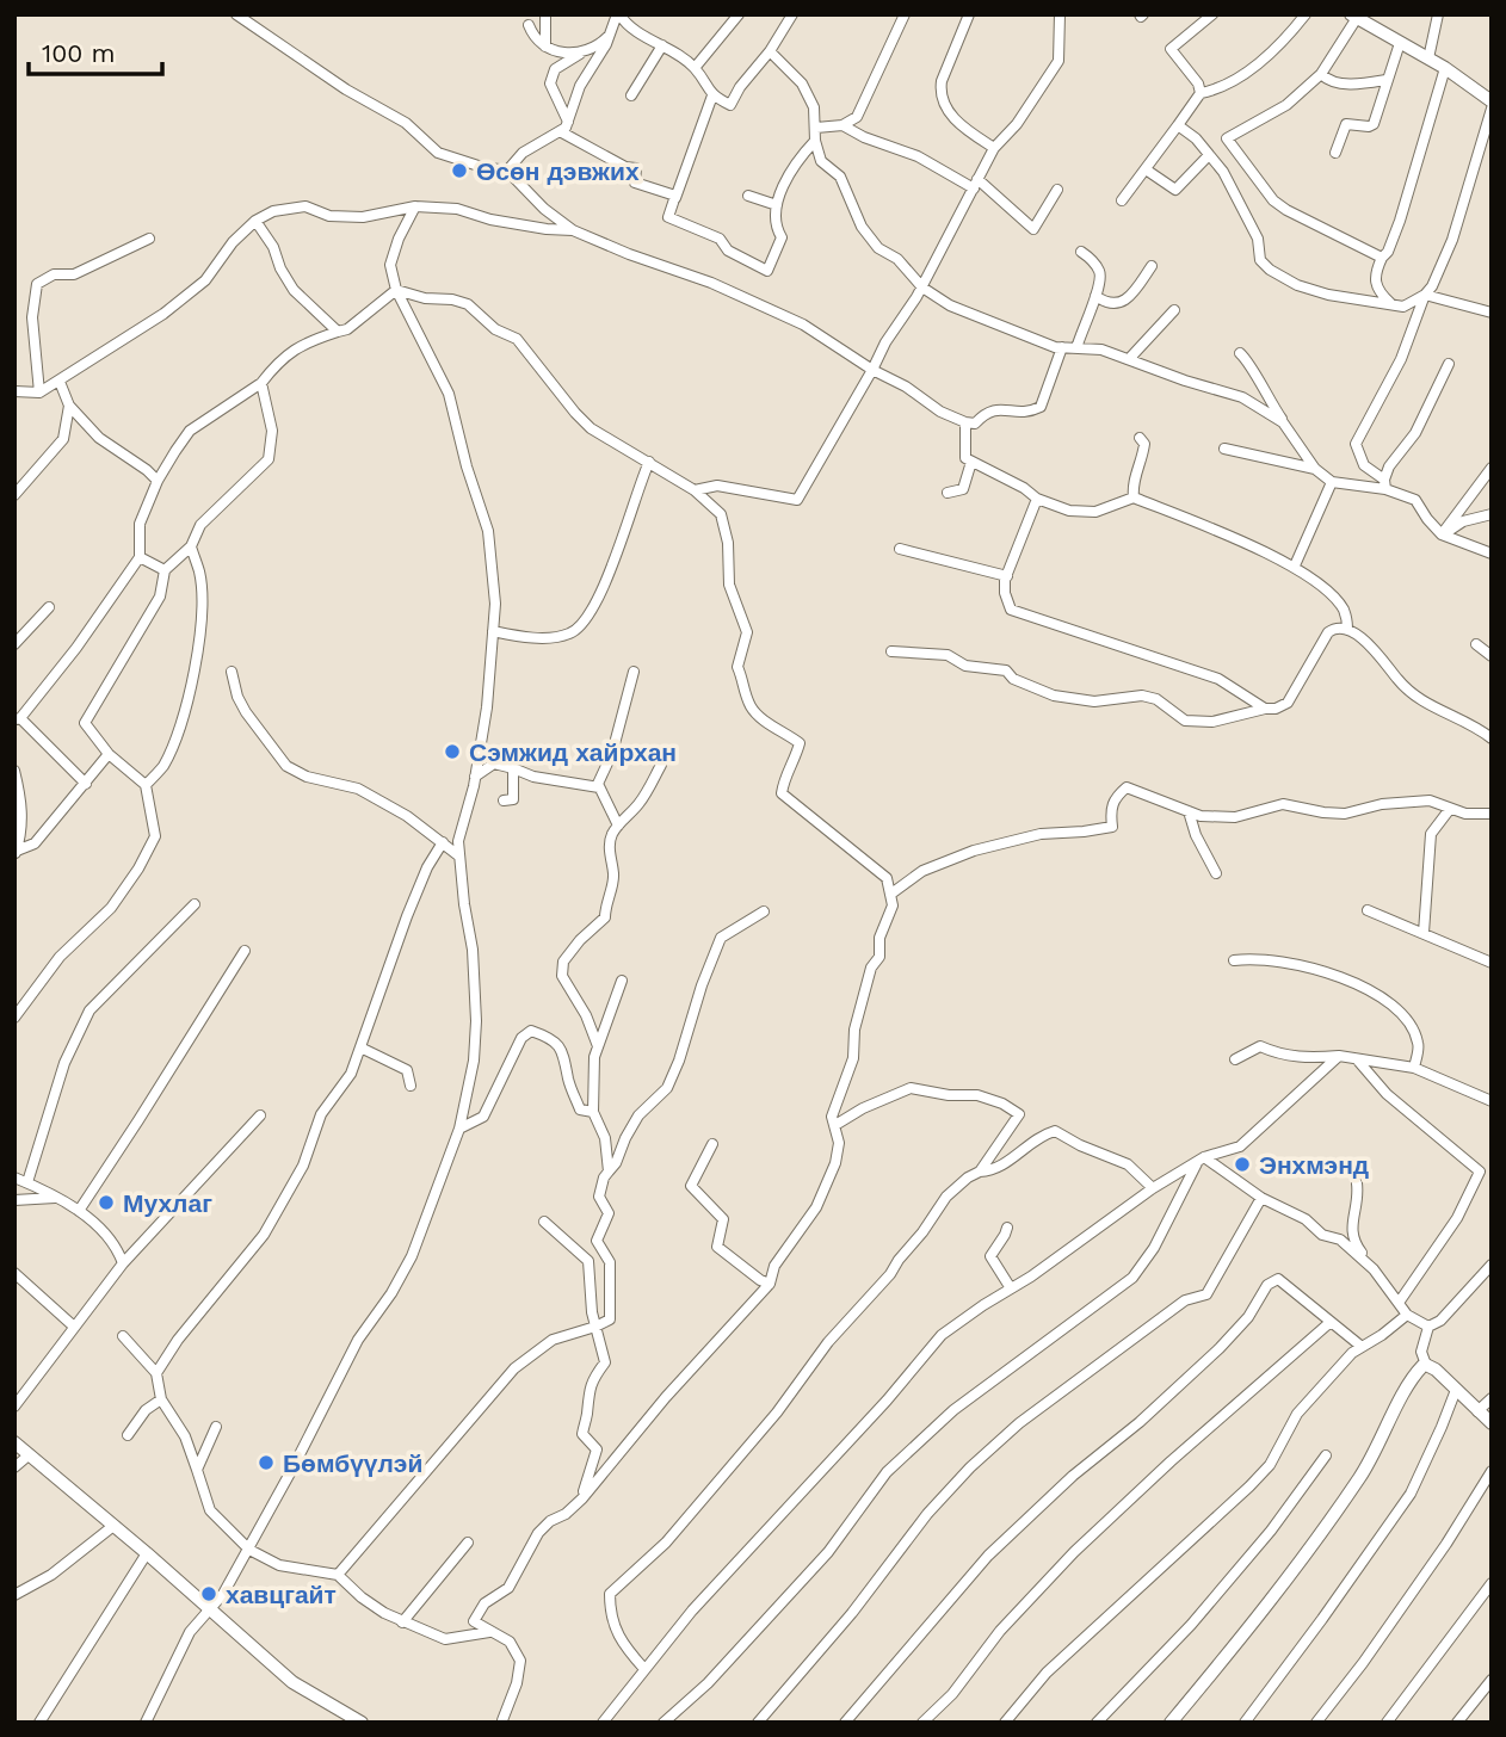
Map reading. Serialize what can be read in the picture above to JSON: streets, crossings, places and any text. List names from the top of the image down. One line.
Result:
{"places":["Өсөн дэвжих","Сэмжид хайрхан","Энхмэнд","Мухлаг","Бөмбүүлэй","хавцгайт"],"scale_bar":"100 m"}
